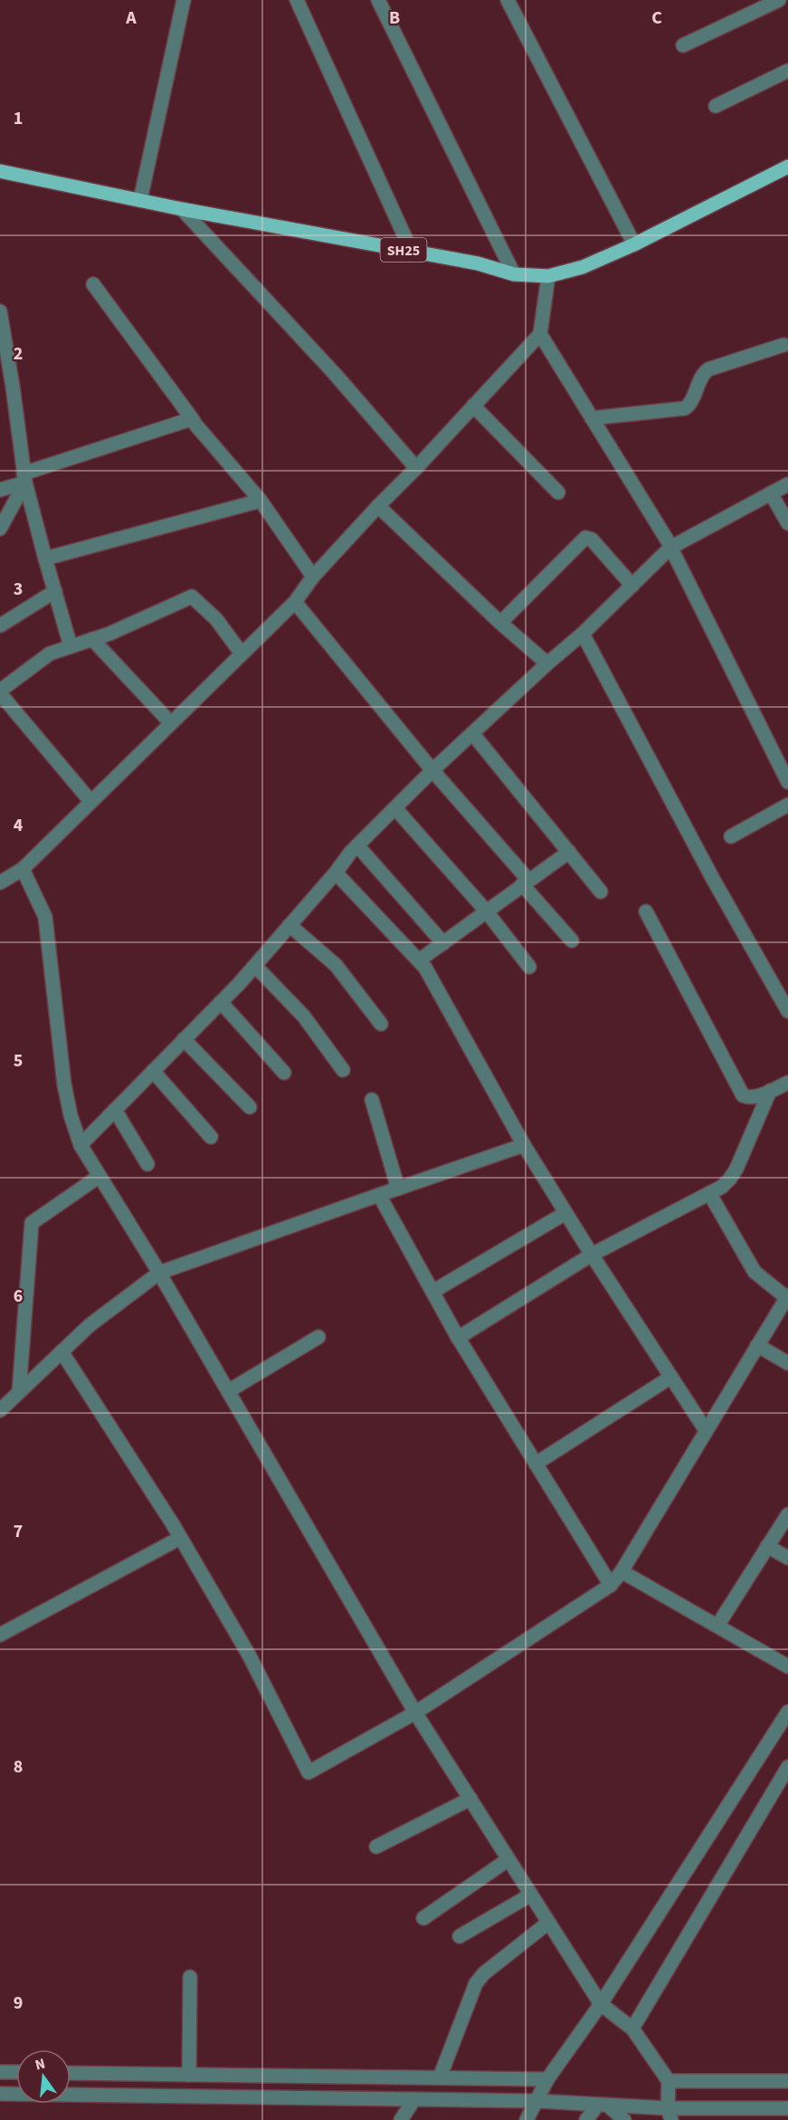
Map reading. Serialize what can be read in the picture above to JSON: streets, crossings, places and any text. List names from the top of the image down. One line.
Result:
{"streets":{"main road":["SH25"]},"north":"top","grid":{"columns":["A","B","C"],"rows":["1","2","3","4","5","6","7","8","9"]}}
